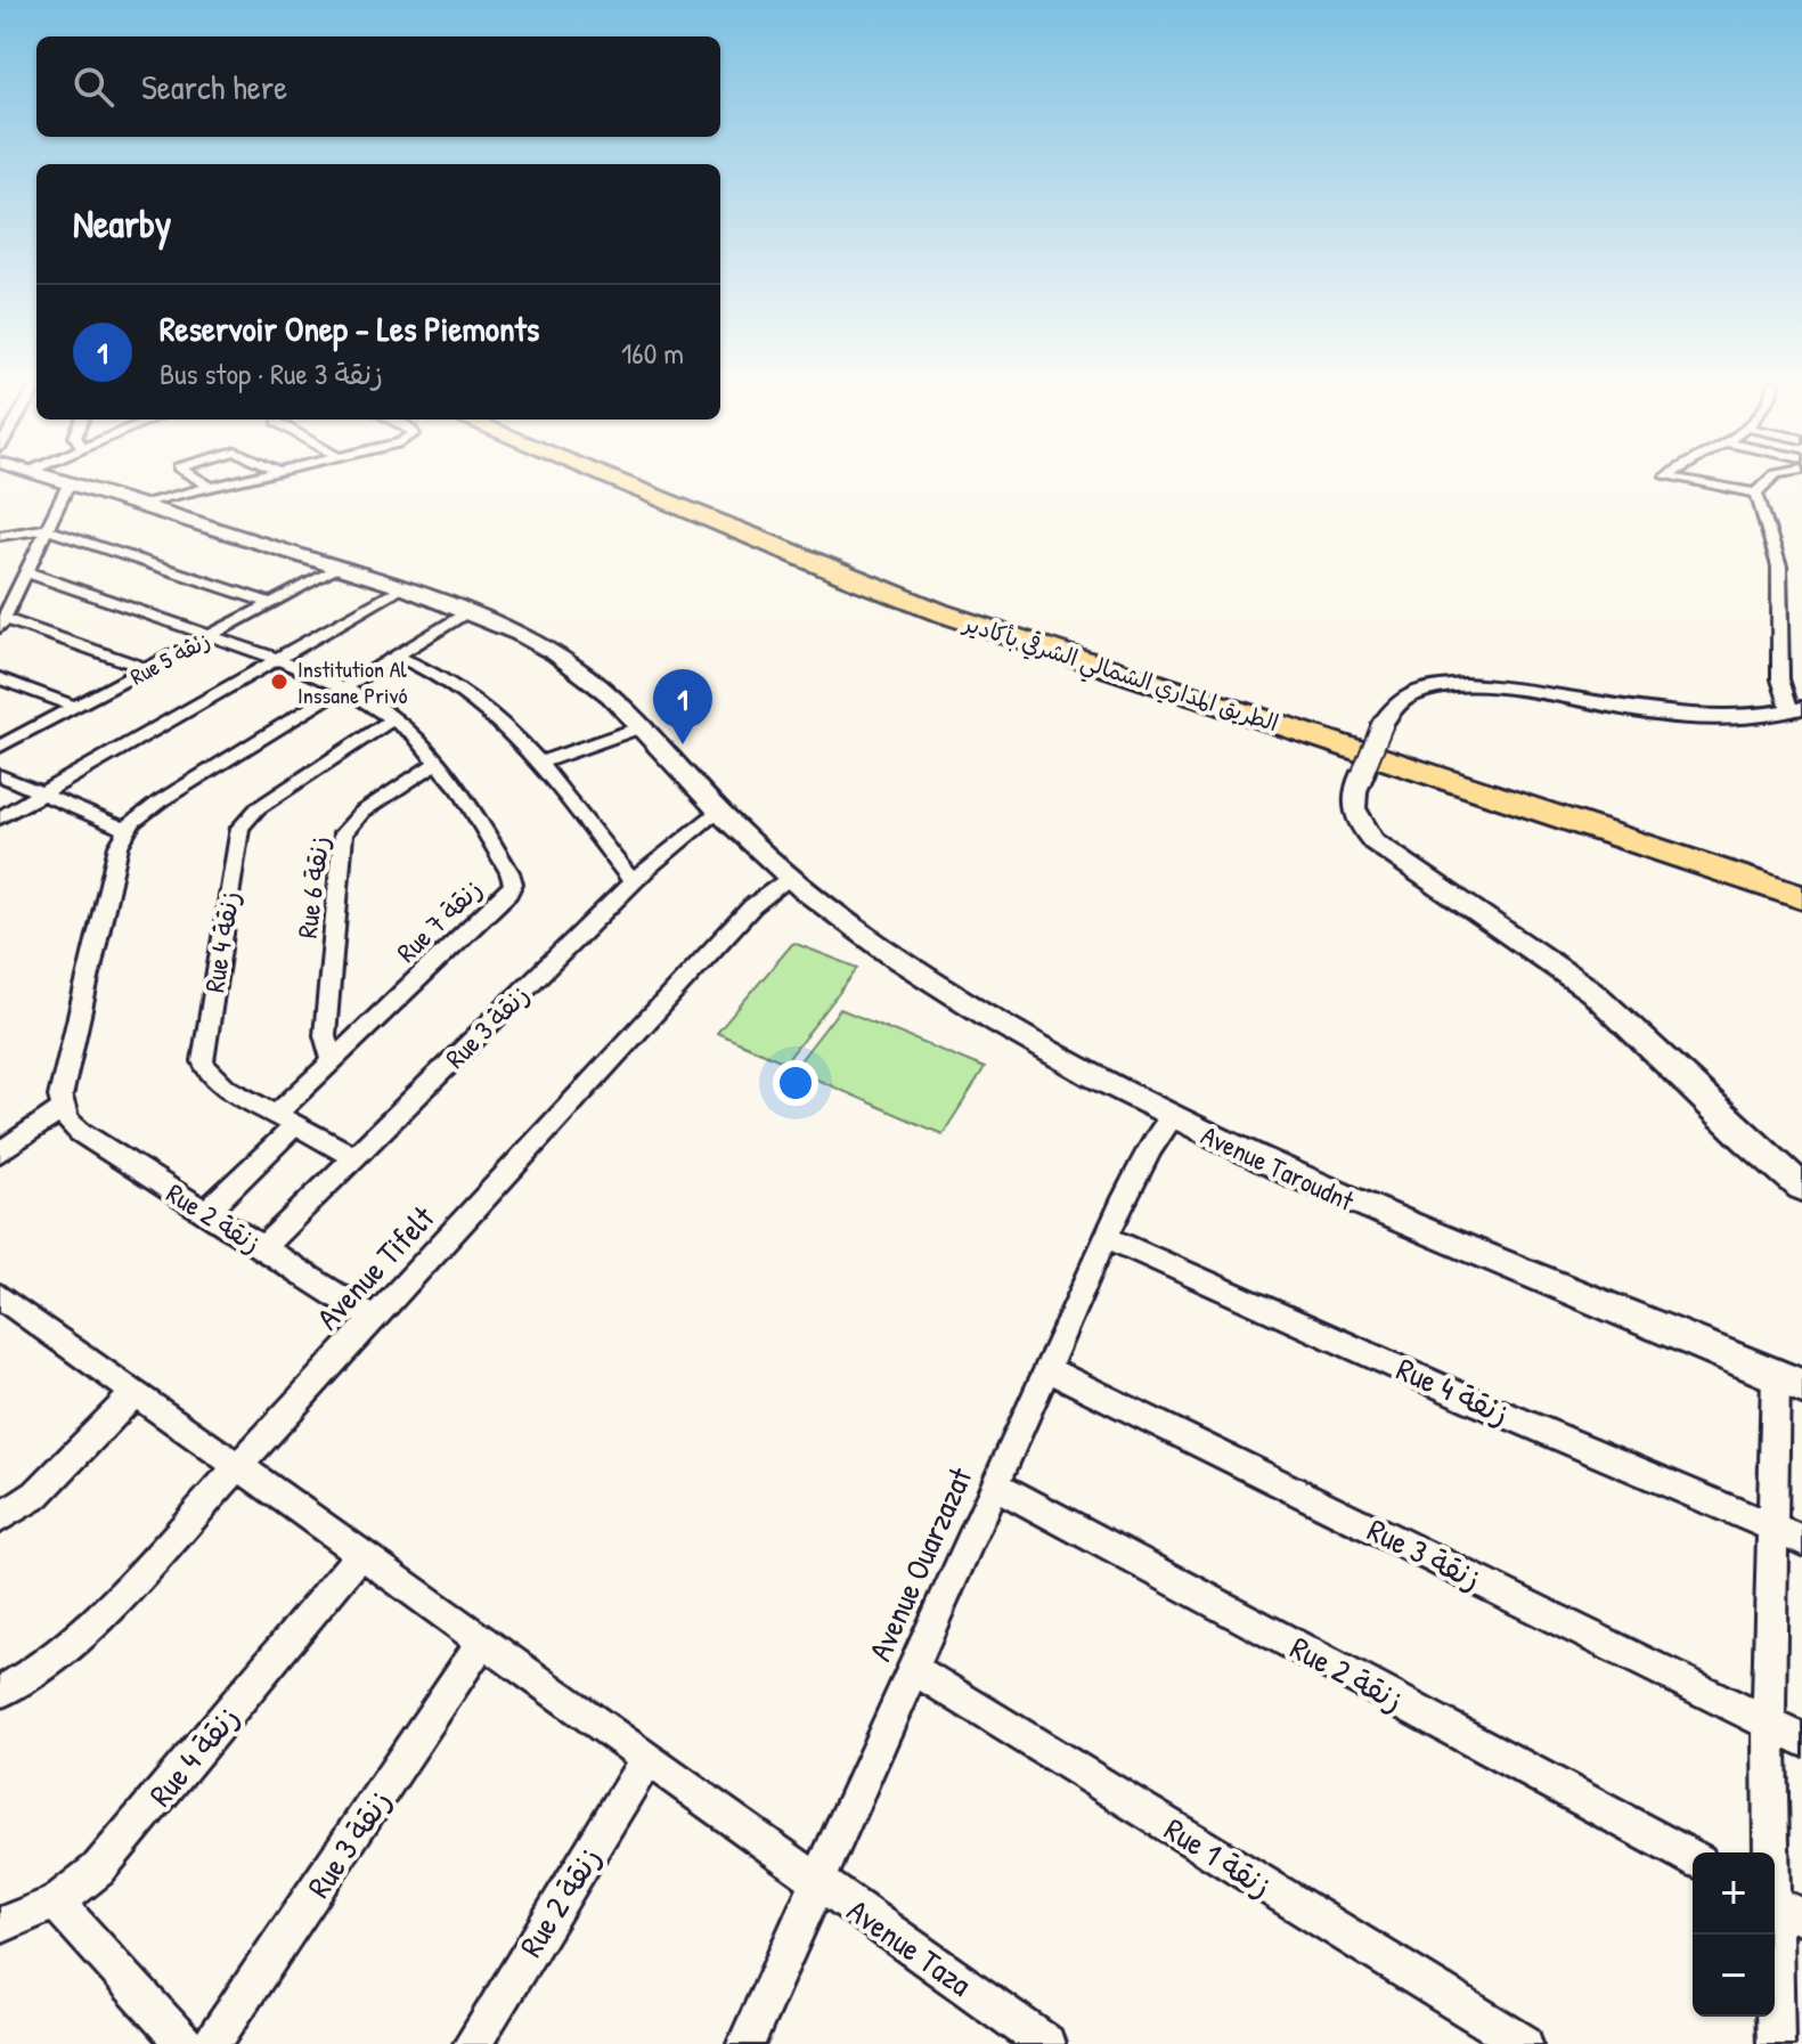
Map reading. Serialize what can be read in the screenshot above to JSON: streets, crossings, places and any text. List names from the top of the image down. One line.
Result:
{"streets":{"highway":["الطريق المداري الشمالي الشرقي بأكادير"],"street":["Rue 5 زنقة","Rue 6 زنقة","Rue 7 زنقة","Rue 4 زنقة","Rue 3 زنقة","Avenue Taroudnt","Rue 2 زنقة","Avenue Tifelt","Avenue Ouarzazat","Rue 1 زنقة","Avenue Taza"]},"crossings":[["Rue 5 زنقة","Avenue Taroudnt"],["Rue 6 زنقة","Rue 7 زنقة"],["Rue 7 زنقة","Rue 4 زنقة"],["Rue 7 زنقة","Rue 2 زنقة"],["Rue 4 زنقة","Rue 3 زنقة"],["Rue 4 زنقة","Avenue Ouarzazat"],["Rue 4 زنقة","Avenue Taza"],["Rue 3 زنقة","Avenue Taroudnt"],["Rue 3 زنقة","Rue 2 زنقة"],["Rue 3 زنقة","Avenue Ouarzazat"],["Rue 3 زنقة","Avenue Taza"],["Avenue Taroudnt","Avenue Tifelt"],["Avenue Taroudnt","Avenue Ouarzazat"],["Rue 2 زنقة","Avenue Tifelt"],["Rue 2 زنقة","Avenue Ouarzazat"],["Rue 2 زنقة","Avenue Taza"],["Avenue Tifelt","Avenue Taza"],["Avenue Ouarzazat","Rue 1 زنقة"],["Avenue Ouarzazat","Avenue Taza"]],"places":["Institution Al Inssane Privó"],"page":{"search":"Search here","heading":"Nearby","list":[{"mark":"1","name":"Reservoir Onep - Les Piemonts","note":"Bus stop · Rue 3 زنقة","value":"160 m"}],"pins":"1","map_buttons":["+","−"]}}
